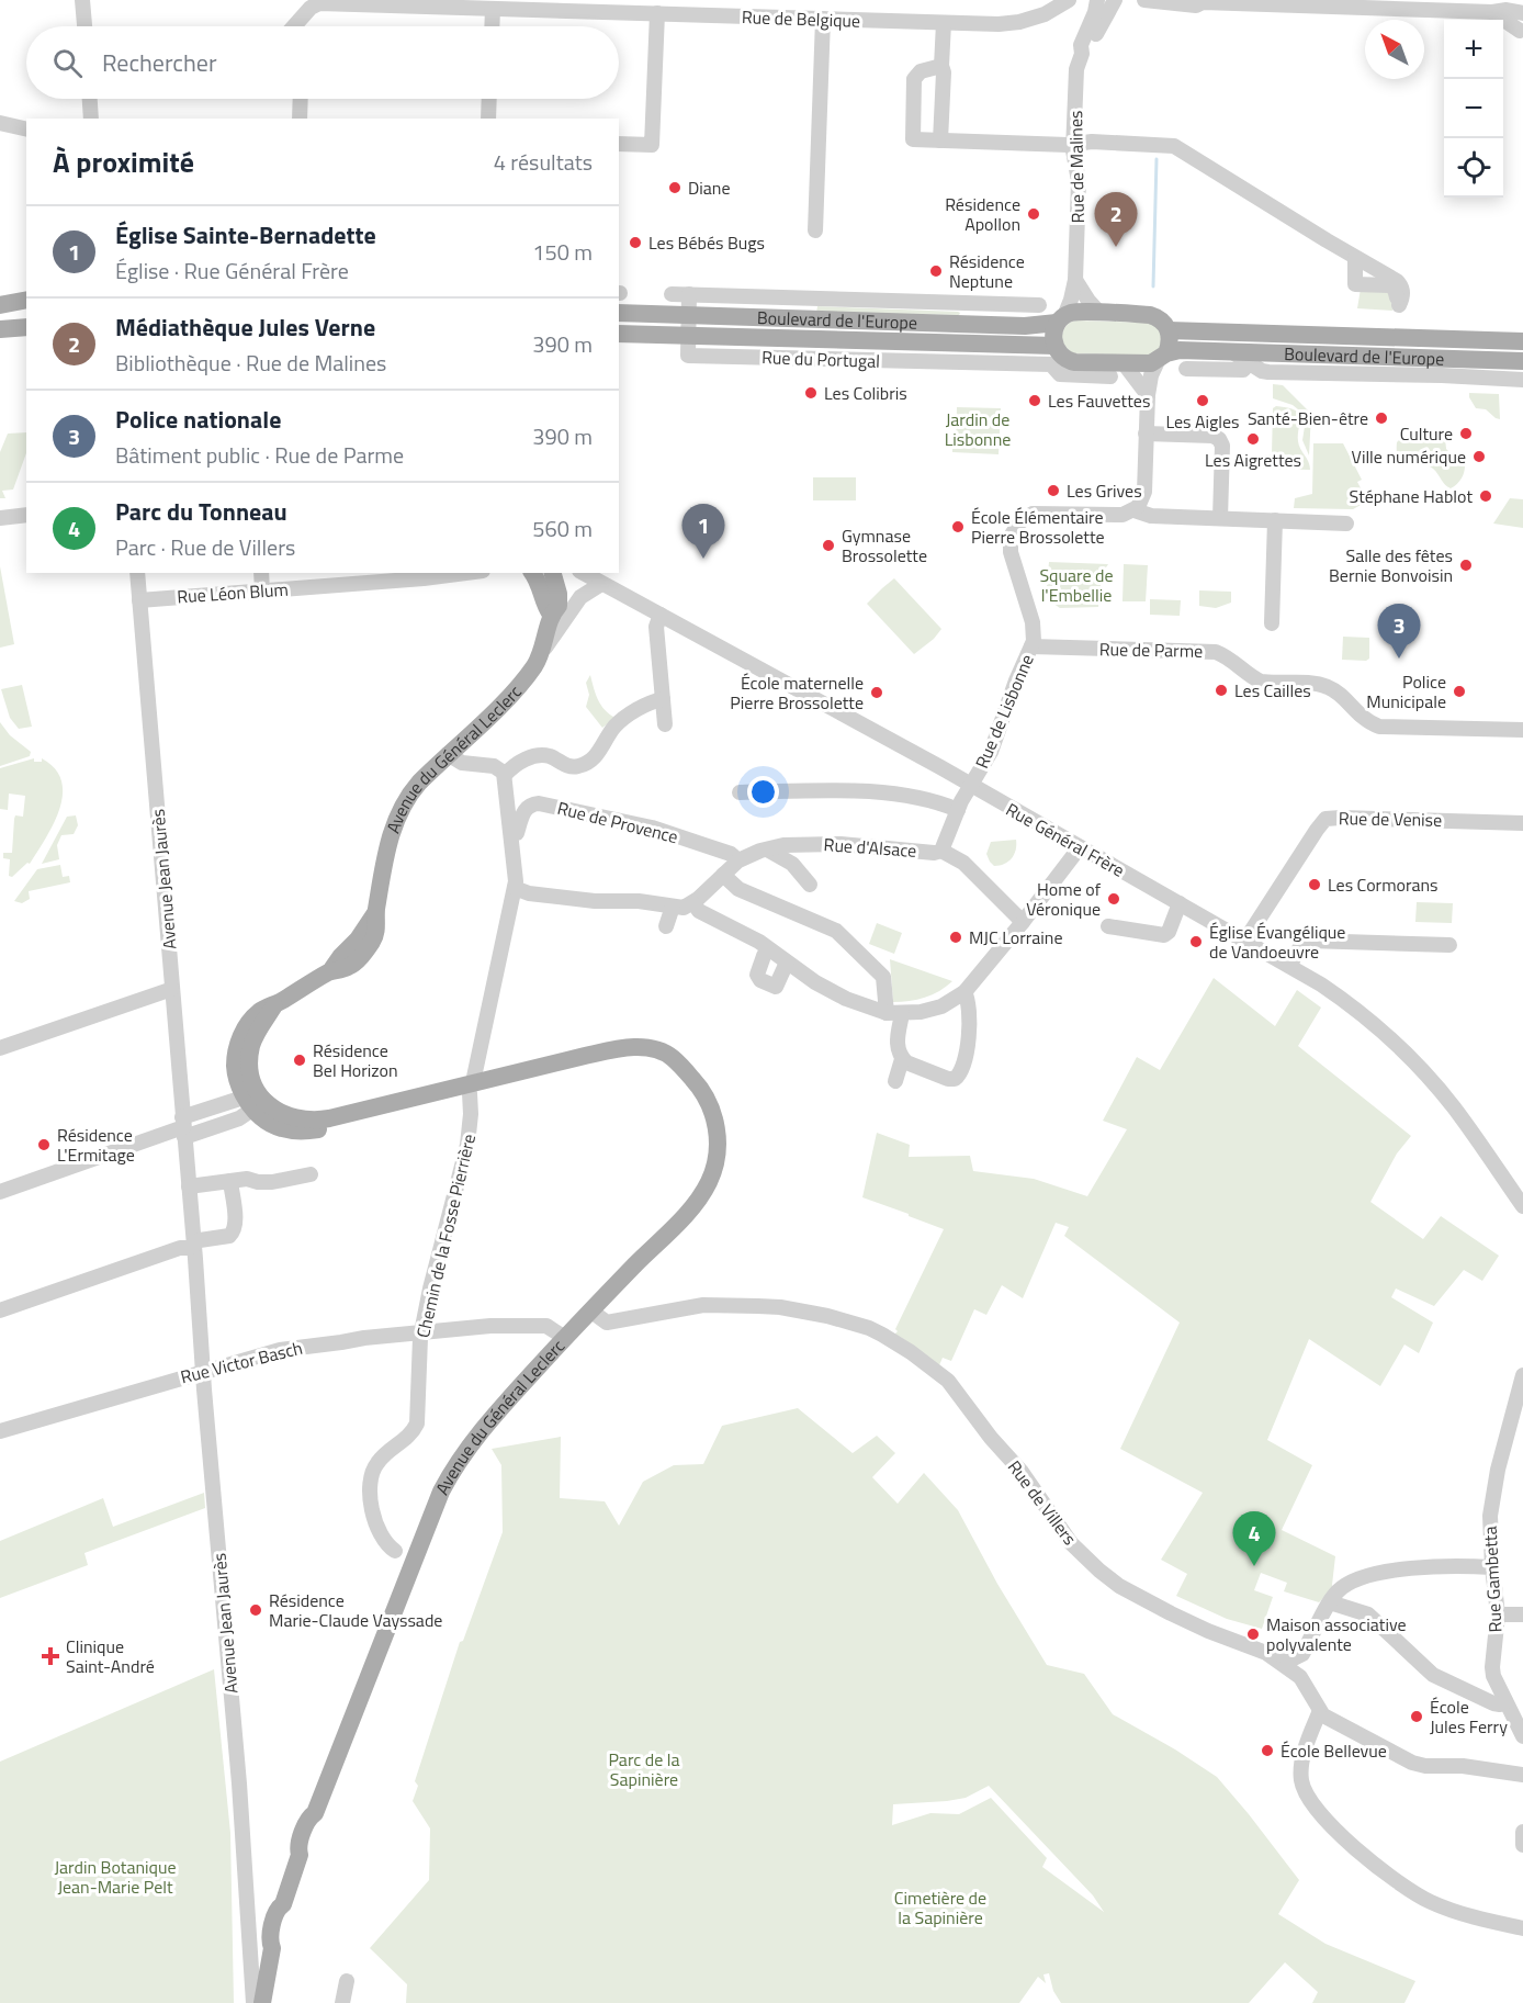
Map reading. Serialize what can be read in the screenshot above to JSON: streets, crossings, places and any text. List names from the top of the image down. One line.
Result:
{"streets":{"main road":["Boulevard de l'Europe","Avenue du Général Leclerc"],"street":["Rue de Belgique","Rue de Malines","Rue du Portugal","Rue Léon Blum","Rue de Parme","Rue de Lisbonne","Rue de Venise","Rue de Provence","Rue Général Frère","Rue d'Alsace","Avenue Jean Jaurès","Chemin de la Fosse Pierrière","Rue Victor Basch","Rue de Villers","Rue Gambetta"]},"crossings":[["Rue de Malines","Boulevard de l'Europe"],["Boulevard de l'Europe","Rue du Portugal"],["Rue Léon Blum","Avenue Jean Jaurès"],["Rue de Parme","Rue de Lisbonne"],["Rue de Lisbonne","Rue Général Frère"],["Rue de Lisbonne","Rue d'Alsace"],["Avenue du Général Leclerc","Rue Général Frère"],["Avenue du Général Leclerc","Chemin de la Fosse Pierrière"],["Avenue du Général Leclerc","Rue Victor Basch"],["Avenue du Général Leclerc","Rue de Villers"],["Rue de Venise","Rue Général Frère"],["Rue de Provence","Rue d'Alsace"],["Rue Général Frère","Rue d'Alsace"],["Avenue Jean Jaurès","Rue Victor Basch"],["Chemin de la Fosse Pierrière","Rue Victor Basch"]],"parks":["Jardin de Lisbonne","Square de l'Embellie","Parc de la Sapinière","Jardin Botanique Jean-Marie Pelt","Cimetière de la Sapinière"],"places":{"other":["Diane","Résidence Apollon","Les Bébés Bugs","Résidence Neptune","Les Colibris","Les Fauvettes","Les Aigles","Santé-Bien-être","Culture","Les Aigrettes","Ville numérique","Les Grives","Stéphane Hablot","École Élémentaire Pierre Brossolette","Gymnase Brossolette","Salle des fêtes Bernie Bonvoisin","Les Cailles","Police Municipale","École maternelle Pierre Brossolette","Les Cormorans","Home of Véronique","MJC Lorraine","Église Évangélique de Vandoeuvre","Résidence Bel Horizon","Résidence L'Ermitage","Résidence Marie-Claude Vayssade","Maison associative polyvalente","École Jules Ferry","École Bellevue"],"health":["Clinique Saint-André"]},"north":"top left","page":{"map_buttons":["+","−"],"search":"Rechercher","heading":["À proximité","4 résultats"],"pins":["2","1","3","4"],"list":[{"mark":"1","name":"Église Sainte-Bernadette","note":"Église · Rue Général Frère","value":"150 m"},{"mark":"2","name":"Médiathèque Jules Verne","note":"Bibliothèque · Rue de Malines","value":"390 m"},{"mark":"3","name":"Police nationale","note":"Bâtiment public · Rue de Parme","value":"390 m"},{"mark":"4","name":"Parc du Tonneau","note":"Parc · Rue de Villers","value":"560 m"}]}}
